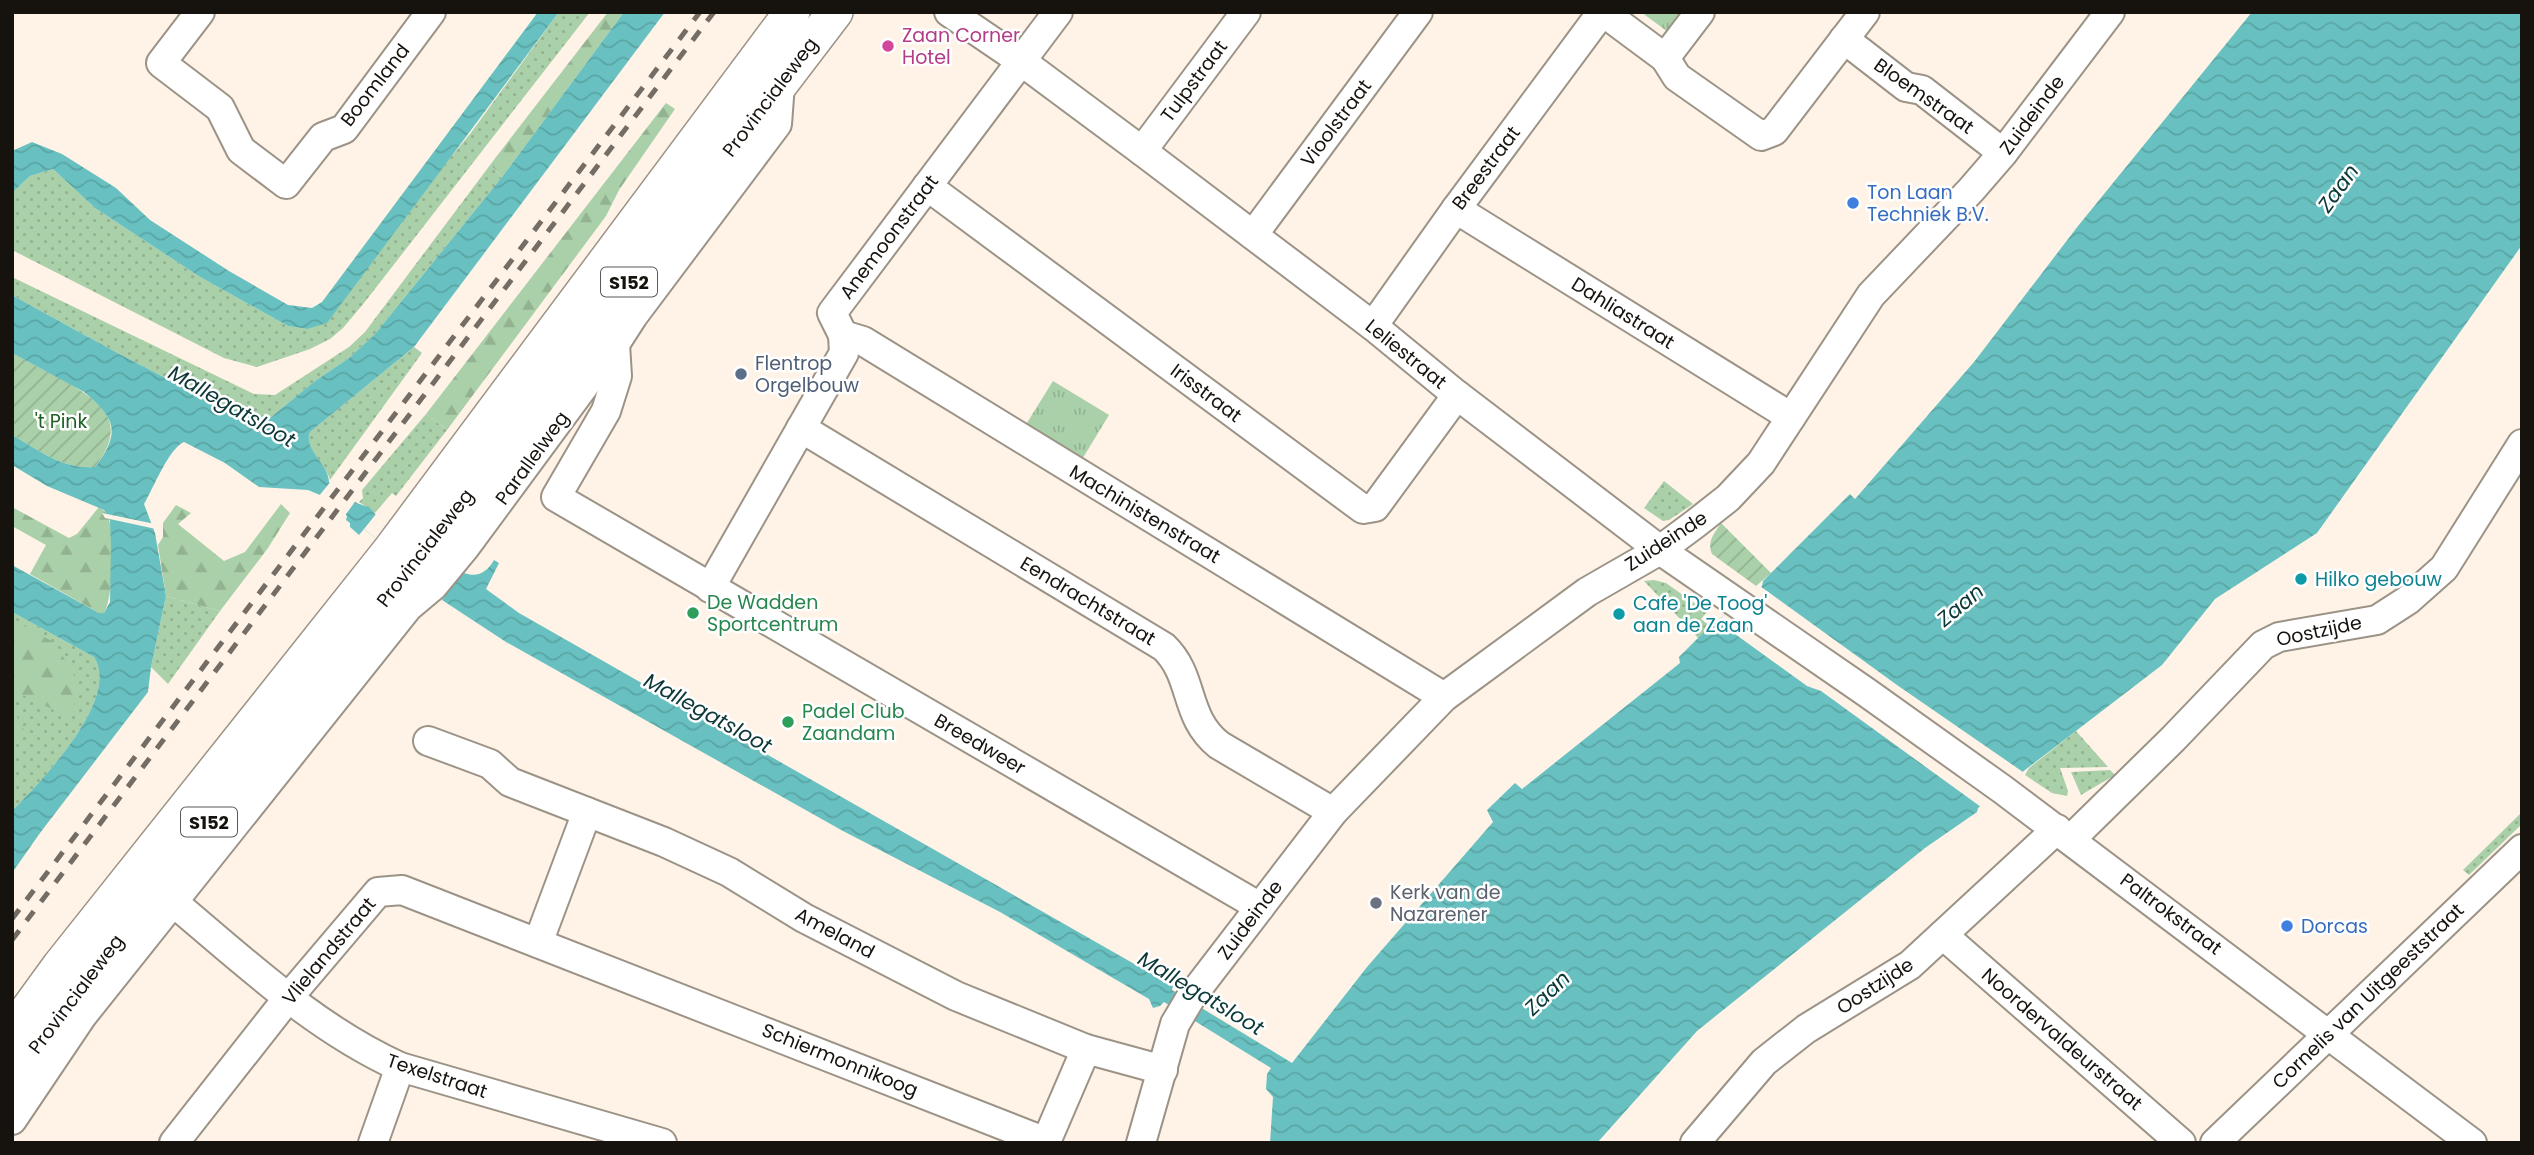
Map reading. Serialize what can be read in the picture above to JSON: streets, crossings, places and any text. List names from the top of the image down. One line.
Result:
{"streets":{"main road":["Provincialeweg","S152"],"street":["Tulpstraat","Boomland","Bloemstraat","Zuideinde","Vioolstraat","Breestraat","Anemoonstraat","Dahliastraat","Leliestraat","Irisstraat","Parallelweg","Machinistenstraat","Eendrachtstraat","Oostzijde","Breedweer","Paltrokstraat","Ameland","Vlielandstraat","Cornelis van Uitgeeststraat","Noordervaldeurstraat","Schiermonnikoog","Texelstraat"]},"crossings":[["Tulpstraat","Leliestraat"],["Bloemstraat","Zuideinde"],["Provincialeweg","Parallelweg"],["Provincialeweg","Texelstraat"],["Zuideinde","Dahliastraat"],["Zuideinde","Leliestraat"],["Zuideinde","Machinistenstraat"],["Zuideinde","Eendrachtstraat"],["Zuideinde","Breedweer"],["Zuideinde","Ameland"],["Vioolstraat","Leliestraat"],["Breestraat","Dahliastraat"],["Breestraat","Leliestraat"],["Anemoonstraat","Leliestraat"],["Anemoonstraat","Irisstraat"],["Anemoonstraat","Machinistenstraat"],["Anemoonstraat","Eendrachtstraat"],["Anemoonstraat","Breedweer"],["Leliestraat","Irisstraat"],["Leliestraat","Paltrokstraat"],["Parallelweg","Breedweer"],["Oostzijde","Paltrokstraat"],["Oostzijde","Noordervaldeurstraat"],["Paltrokstraat","Cornelis van Uitgeeststraat"],["Ameland","Schiermonnikoog"],["Vlielandstraat","Schiermonnikoog"],["Vlielandstraat","Texelstraat"]],"water":["Zaan","Mallegatsloot"],"parks":["'t Pink"],"places":["Zaan Corner Hotel","Ton Laan Techniek B.V.","Flentrop Orgelbouw","Hilko gebouw","De Wadden Sportcentrum","Cafe 'De Toog' aan de Zaan","Padel Club Zaandam","Kerk van de Nazarener","Dorcas"]}
